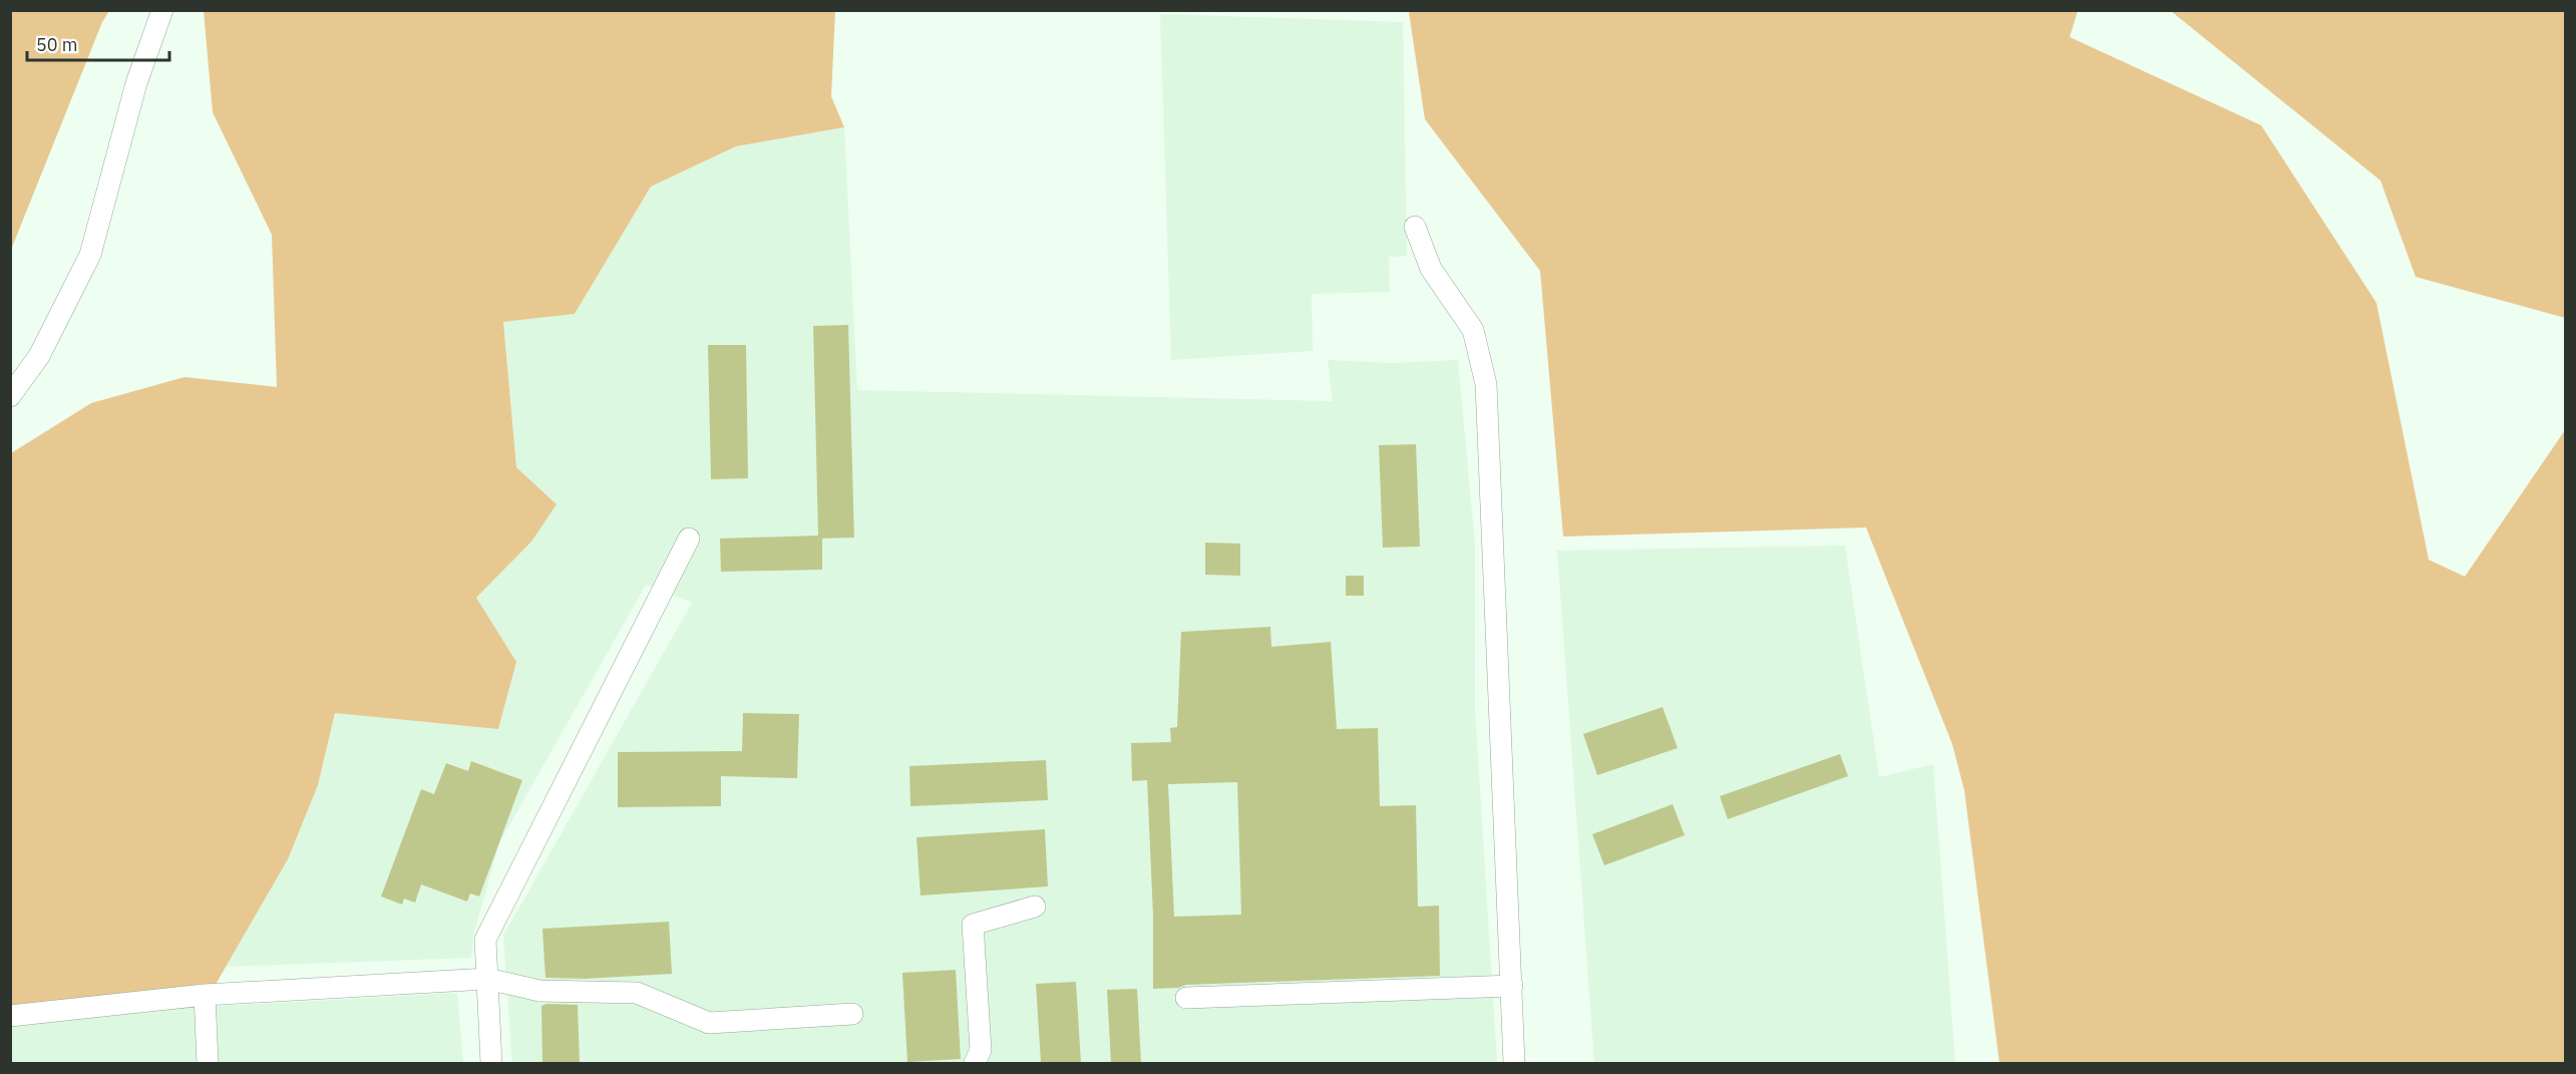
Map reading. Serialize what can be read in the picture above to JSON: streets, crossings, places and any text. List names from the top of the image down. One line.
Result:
{"scale_bar":"50 m"}
